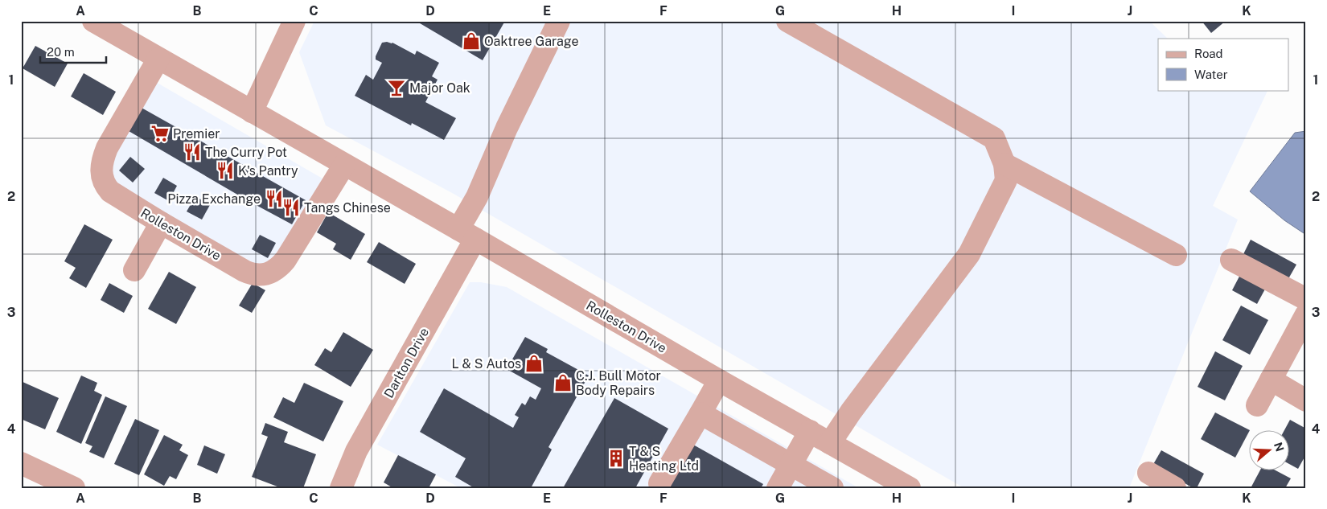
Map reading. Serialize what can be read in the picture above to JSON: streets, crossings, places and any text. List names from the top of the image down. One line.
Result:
{"streets":{"street":["Rolleston Drive","Darlton Drive"]},"crossings":[["Rolleston Drive","Darlton Drive"]],"places":{"shop":["Oaktree Garage","L & S Autos","C.J. Bull Motor Body Repairs"],"bar":["Major Oak"],"supermarket":["Premier"],"restaurant":["The Curry Pot","K's Pantry","Pizza Exchange","Tangs Chinese"],"building":["T & S Heating Ltd"]},"legend":["Road","Water"],"scale_bar":"20 m","north":"right","grid":{"columns":["A","B","C","D","E","F","G","H","I","J","K"],"rows":["1","2","3","4"]}}
